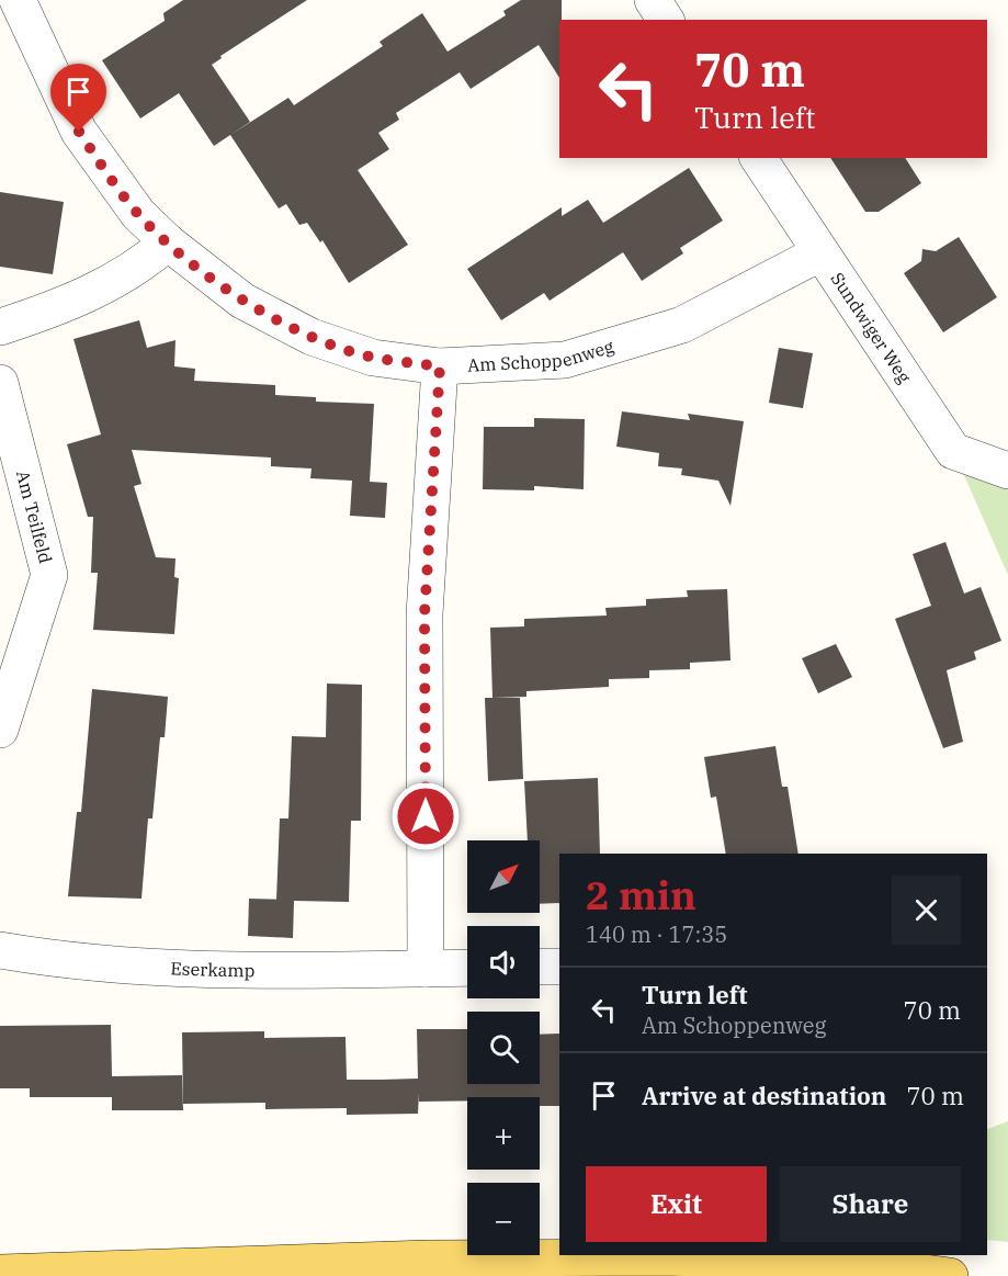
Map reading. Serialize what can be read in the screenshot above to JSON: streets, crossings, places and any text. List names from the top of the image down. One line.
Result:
{"streets":{"street":["Sundwiger Weg","Am Schoppenweg","Am Teilfeld","Eserkamp"]},"crossings":[["Sundwiger Weg","Am Schoppenweg"]],"north":"top right","page":{"turn":["70 m","Turn left"],"map_buttons":["+","−"],"heading":["2 min","140 m · 17:35"],"list":[{"name":"Turn left","note":"Am Schoppenweg","value":"70 m"},{"name":"Arrive at destination","value":"70 m"}],"buttons":["Exit","Share"]}}
